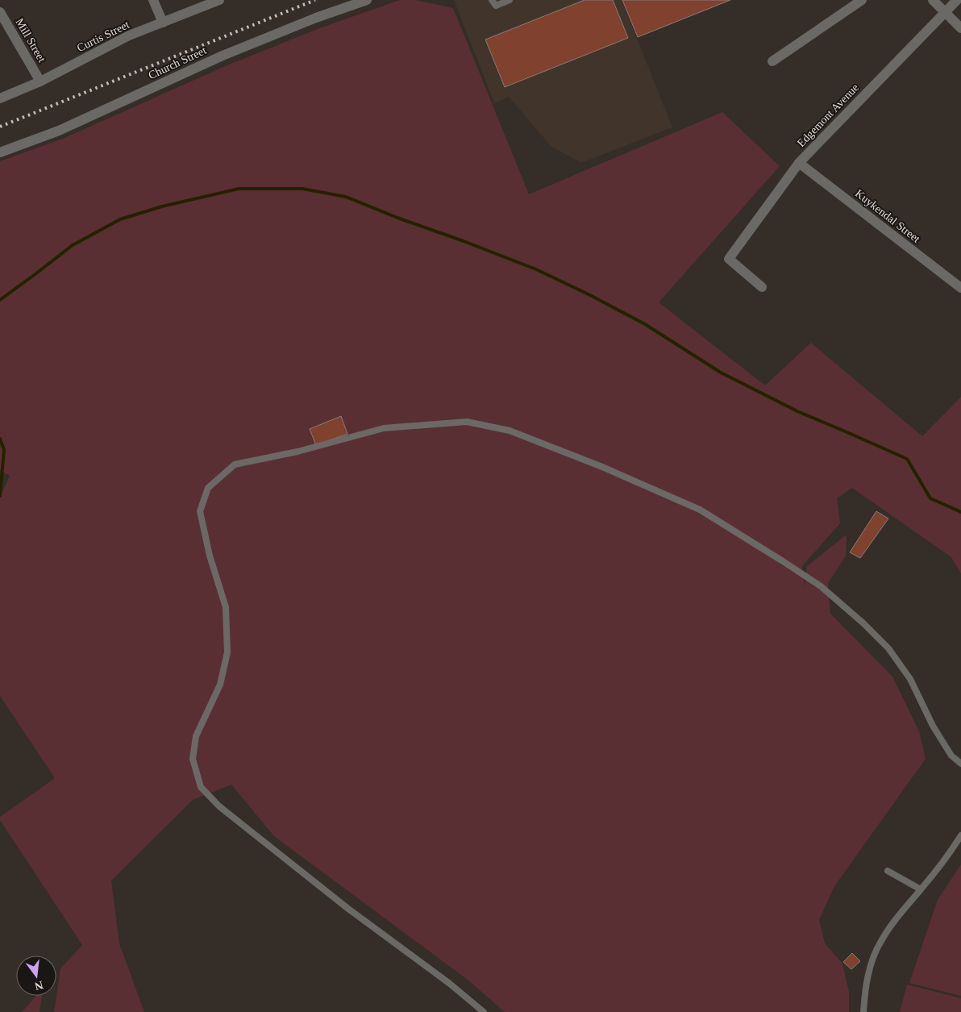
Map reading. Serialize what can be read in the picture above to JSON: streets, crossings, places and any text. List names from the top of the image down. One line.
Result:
{"streets":{"street":["Curtis Street","Mill Street","Church Street","Edgemont Avenue","Kuykendal Street"]},"crossings":[["Curtis Street","Mill Street"],["Edgemont Avenue","Kuykendal Street"]],"north":"bottom"}
